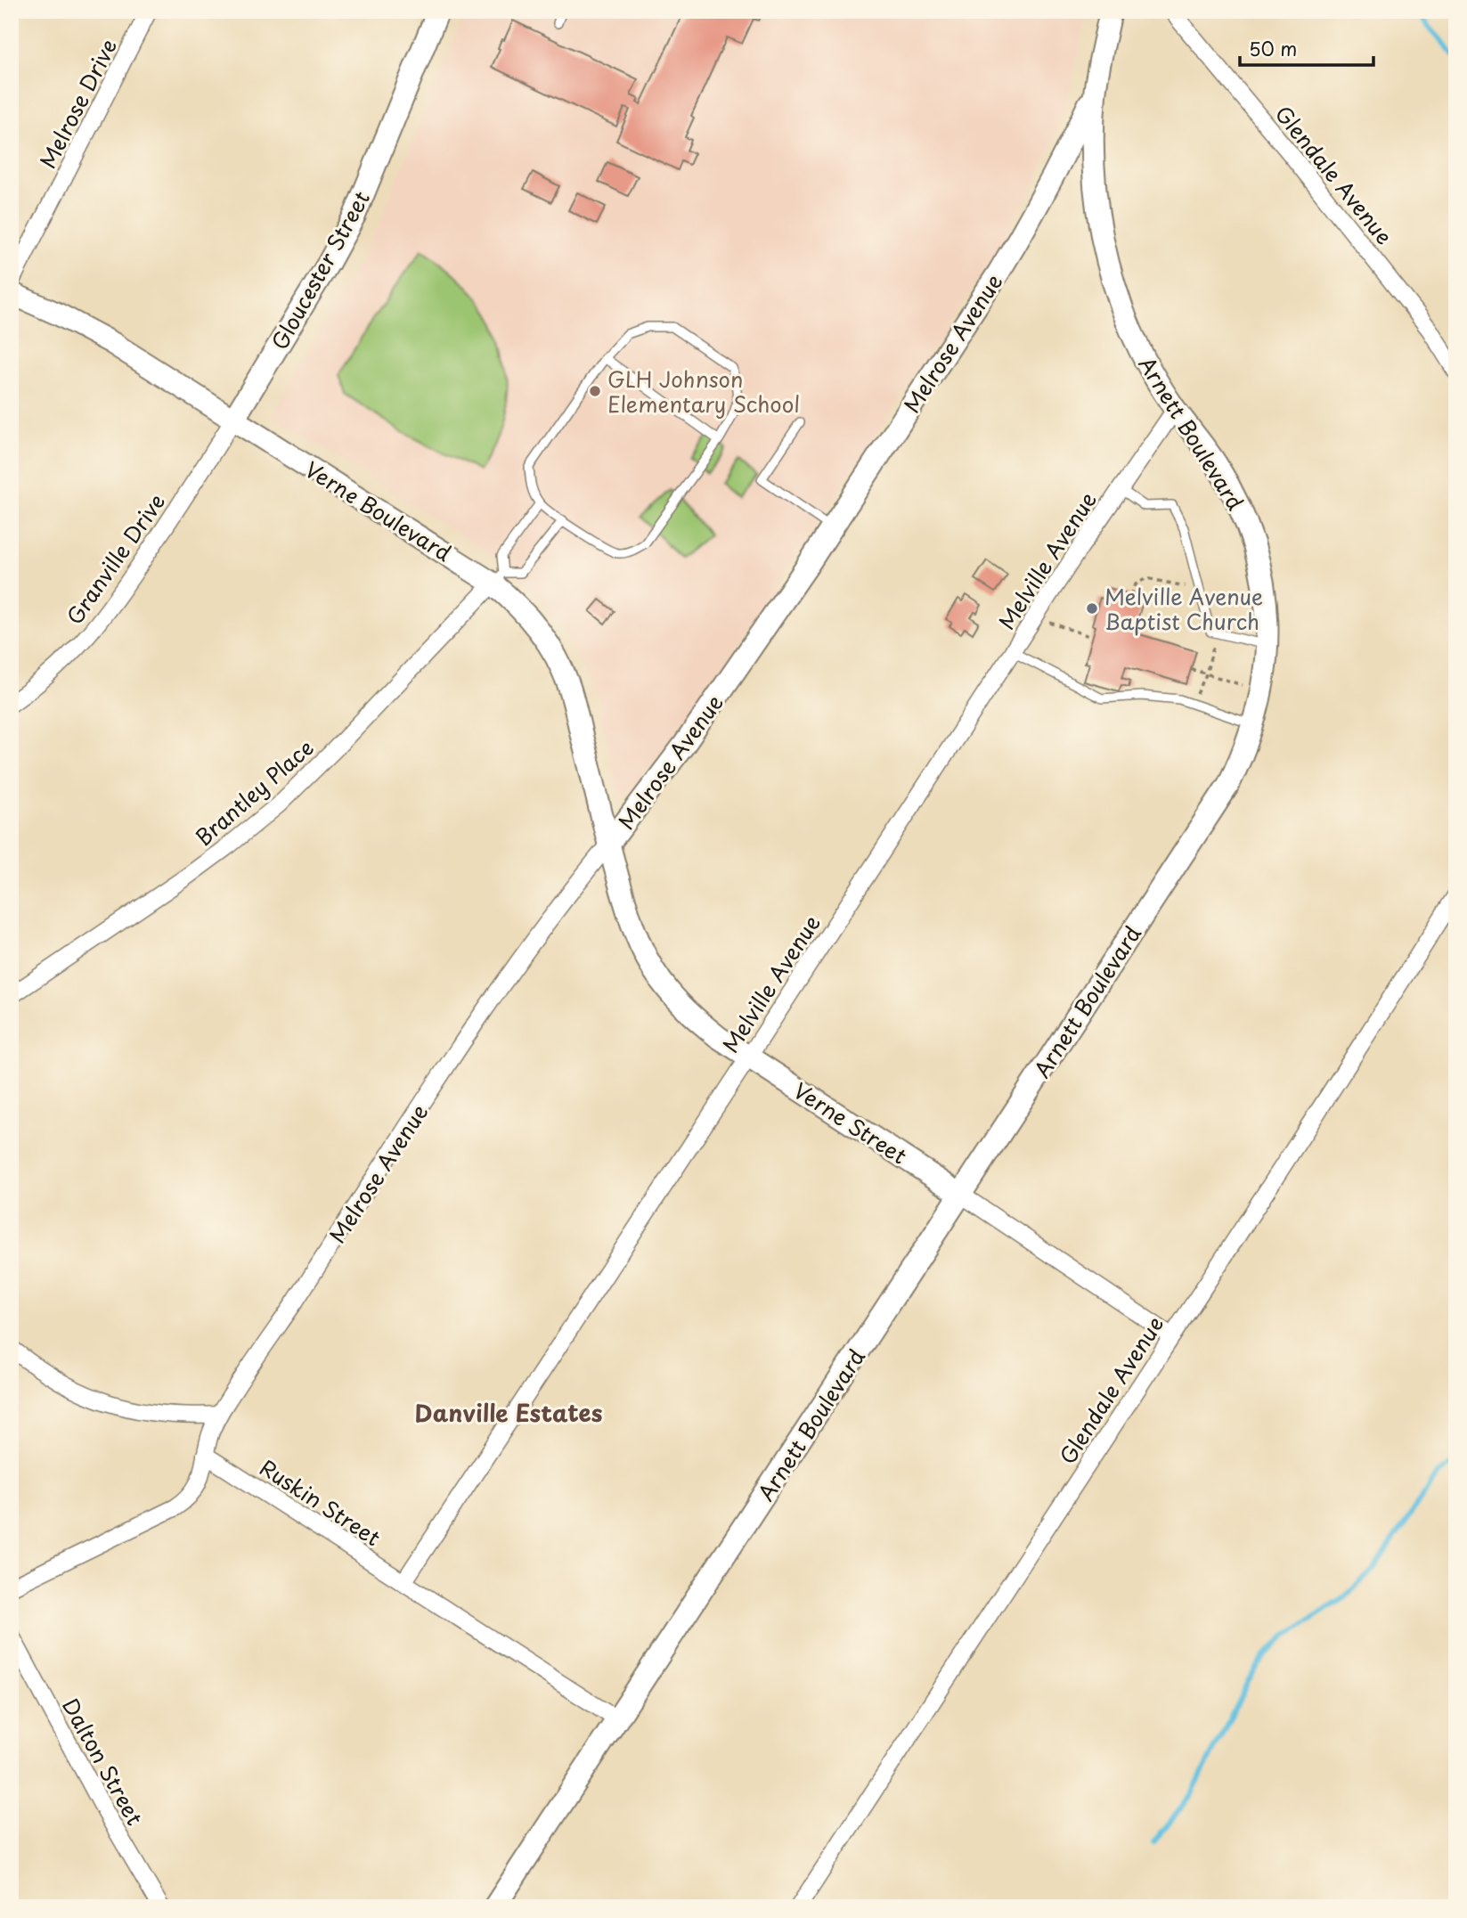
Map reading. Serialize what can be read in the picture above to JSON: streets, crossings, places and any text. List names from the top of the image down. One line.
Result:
{"streets":{"street":["Melrose Drive","Glendale Avenue","Gloucester Street","Melrose Avenue","Arnett Boulevard","Verne Boulevard","Granville Drive","Melville Avenue","Brantley Place","Verne Street","Ruskin Street","Dalton Street"]},"crossings":[["Glendale Avenue","Verne Street"],["Gloucester Street","Verne Boulevard"],["Gloucester Street","Granville Drive"],["Melrose Avenue","Arnett Boulevard"],["Melrose Avenue","Verne Boulevard"],["Melrose Avenue","Verne Street"],["Arnett Boulevard","Melville Avenue"],["Arnett Boulevard","Verne Street"],["Arnett Boulevard","Ruskin Street"],["Verne Boulevard","Granville Drive"],["Verne Boulevard","Brantley Place"],["Verne Boulevard","Verne Street"],["Melville Avenue","Verne Street"],["Melville Avenue","Ruskin Street"]],"districts":["Danville Estates"],"places":["GLH Johnson Elementary School","Melville Avenue Baptist Church"],"scale_bar":"50 m"}
